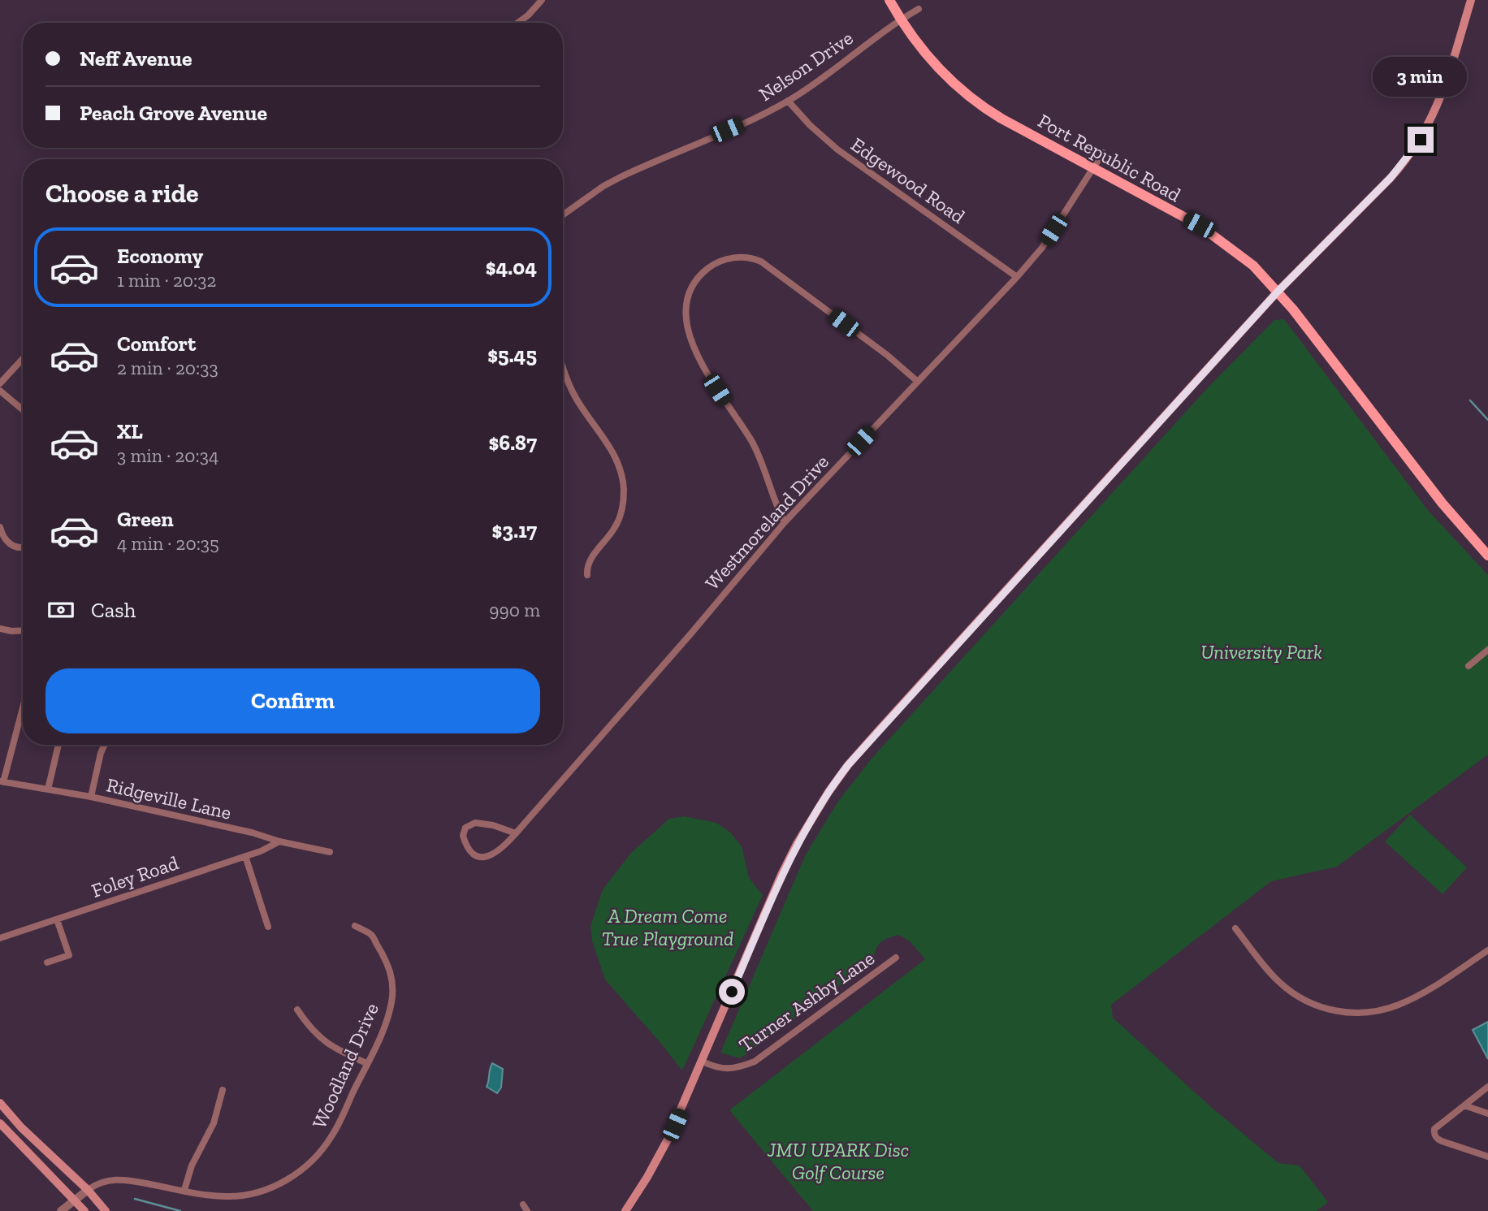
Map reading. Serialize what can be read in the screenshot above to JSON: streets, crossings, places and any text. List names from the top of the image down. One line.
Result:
{"streets":{"main road":["Port Republic Road"],"street":["Nelson Drive","Edgewood Road","Westmoreland Drive","Ridgeville Lane","Foley Road","Turner Ashby Lane","Woodland Drive"]},"crossings":[["Nelson Drive","Port Republic Road"],["Nelson Drive","Edgewood Road"],["Port Republic Road","Westmoreland Drive"],["Edgewood Road","Westmoreland Drive"],["Ridgeville Lane","Foley Road"]],"parks":["University Park","A Dream Come True Playground","JMU UPARK Disc Golf Course"],"page":{"banner":["Neff Avenue","Peach Grove Avenue"],"bubble":"3 min","heading":"Choose a ride","list":[{"name":"Economy","note":"1 min · 20:32","value":"$4.04"},{"name":"Comfort","note":"2 min · 20:33","value":"$5.45"},{"name":"XL","note":"3 min · 20:34","value":"$6.87"},{"name":"Green","note":"4 min · 20:35","value":"$3.17"}],"pay":["Cash","990 m"],"buttons":"Confirm"}}
